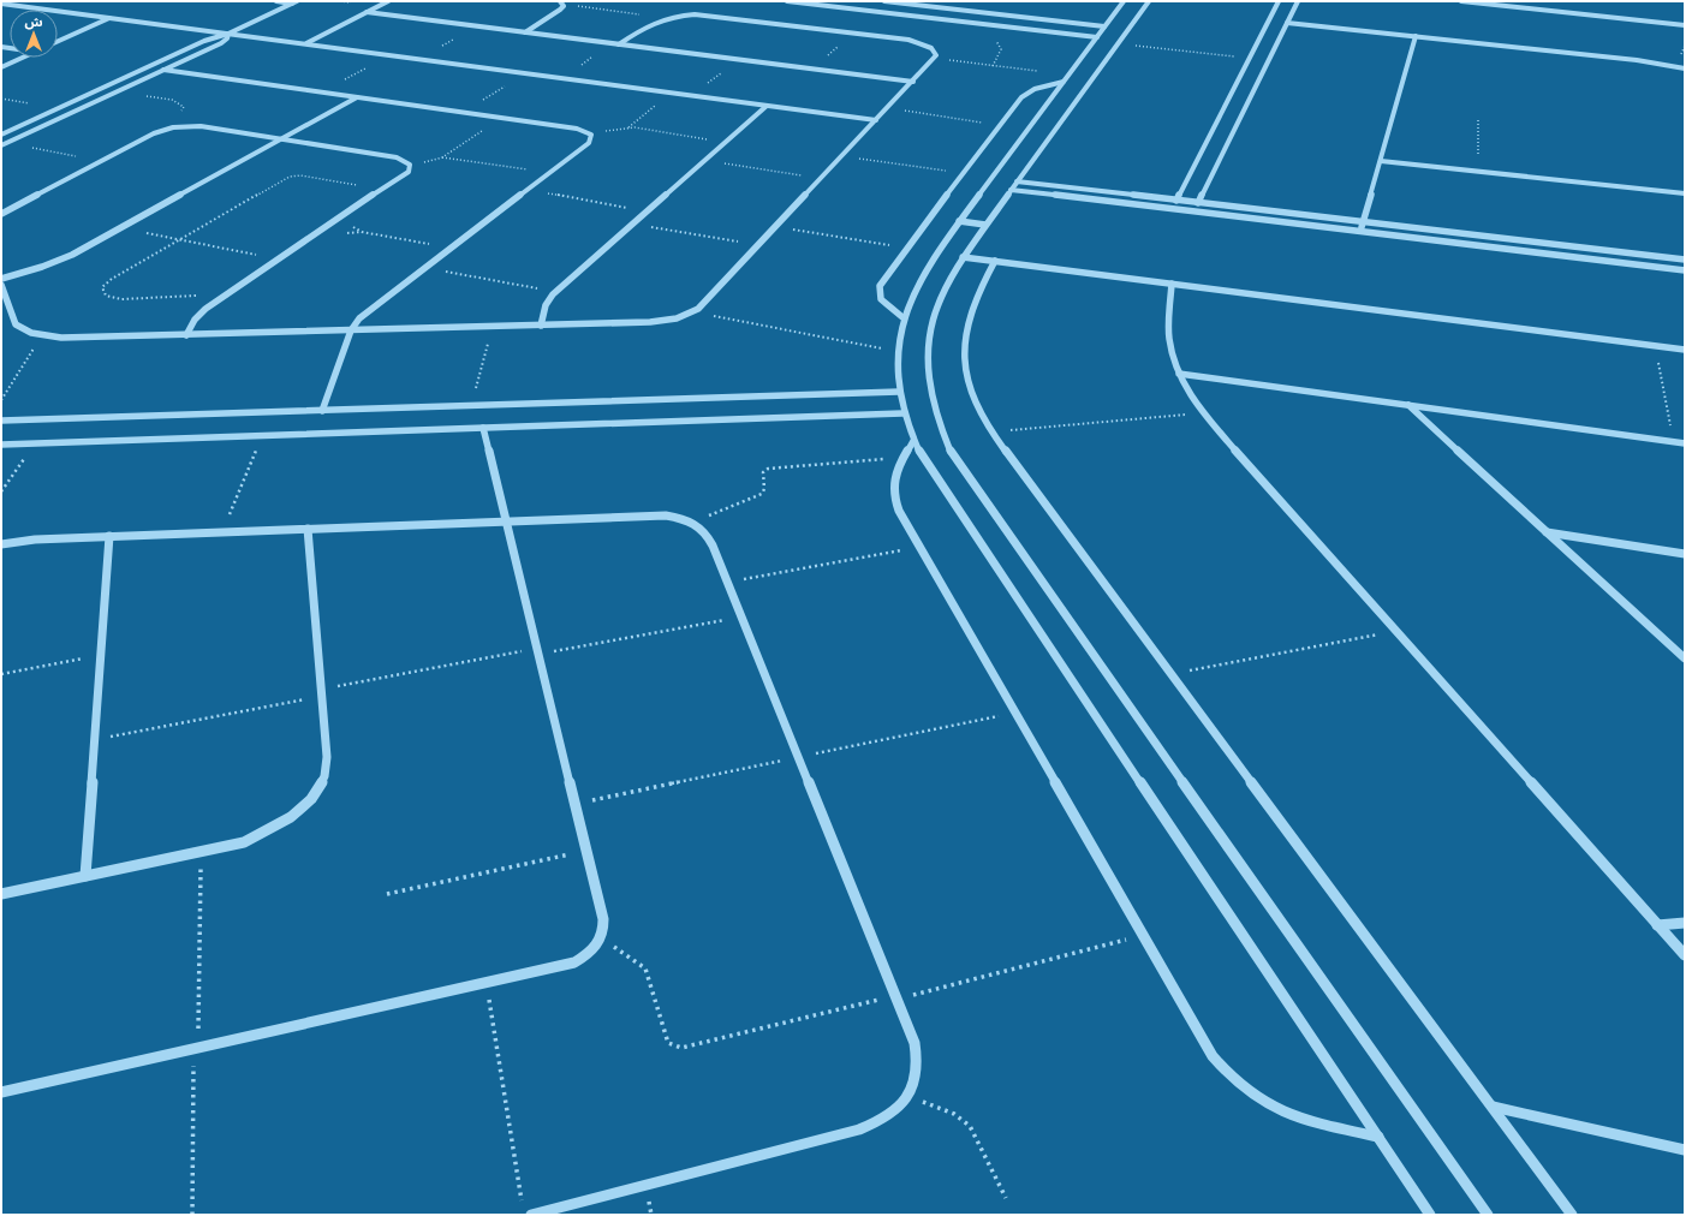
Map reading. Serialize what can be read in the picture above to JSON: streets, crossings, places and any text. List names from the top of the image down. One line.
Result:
{"north":"top"}
